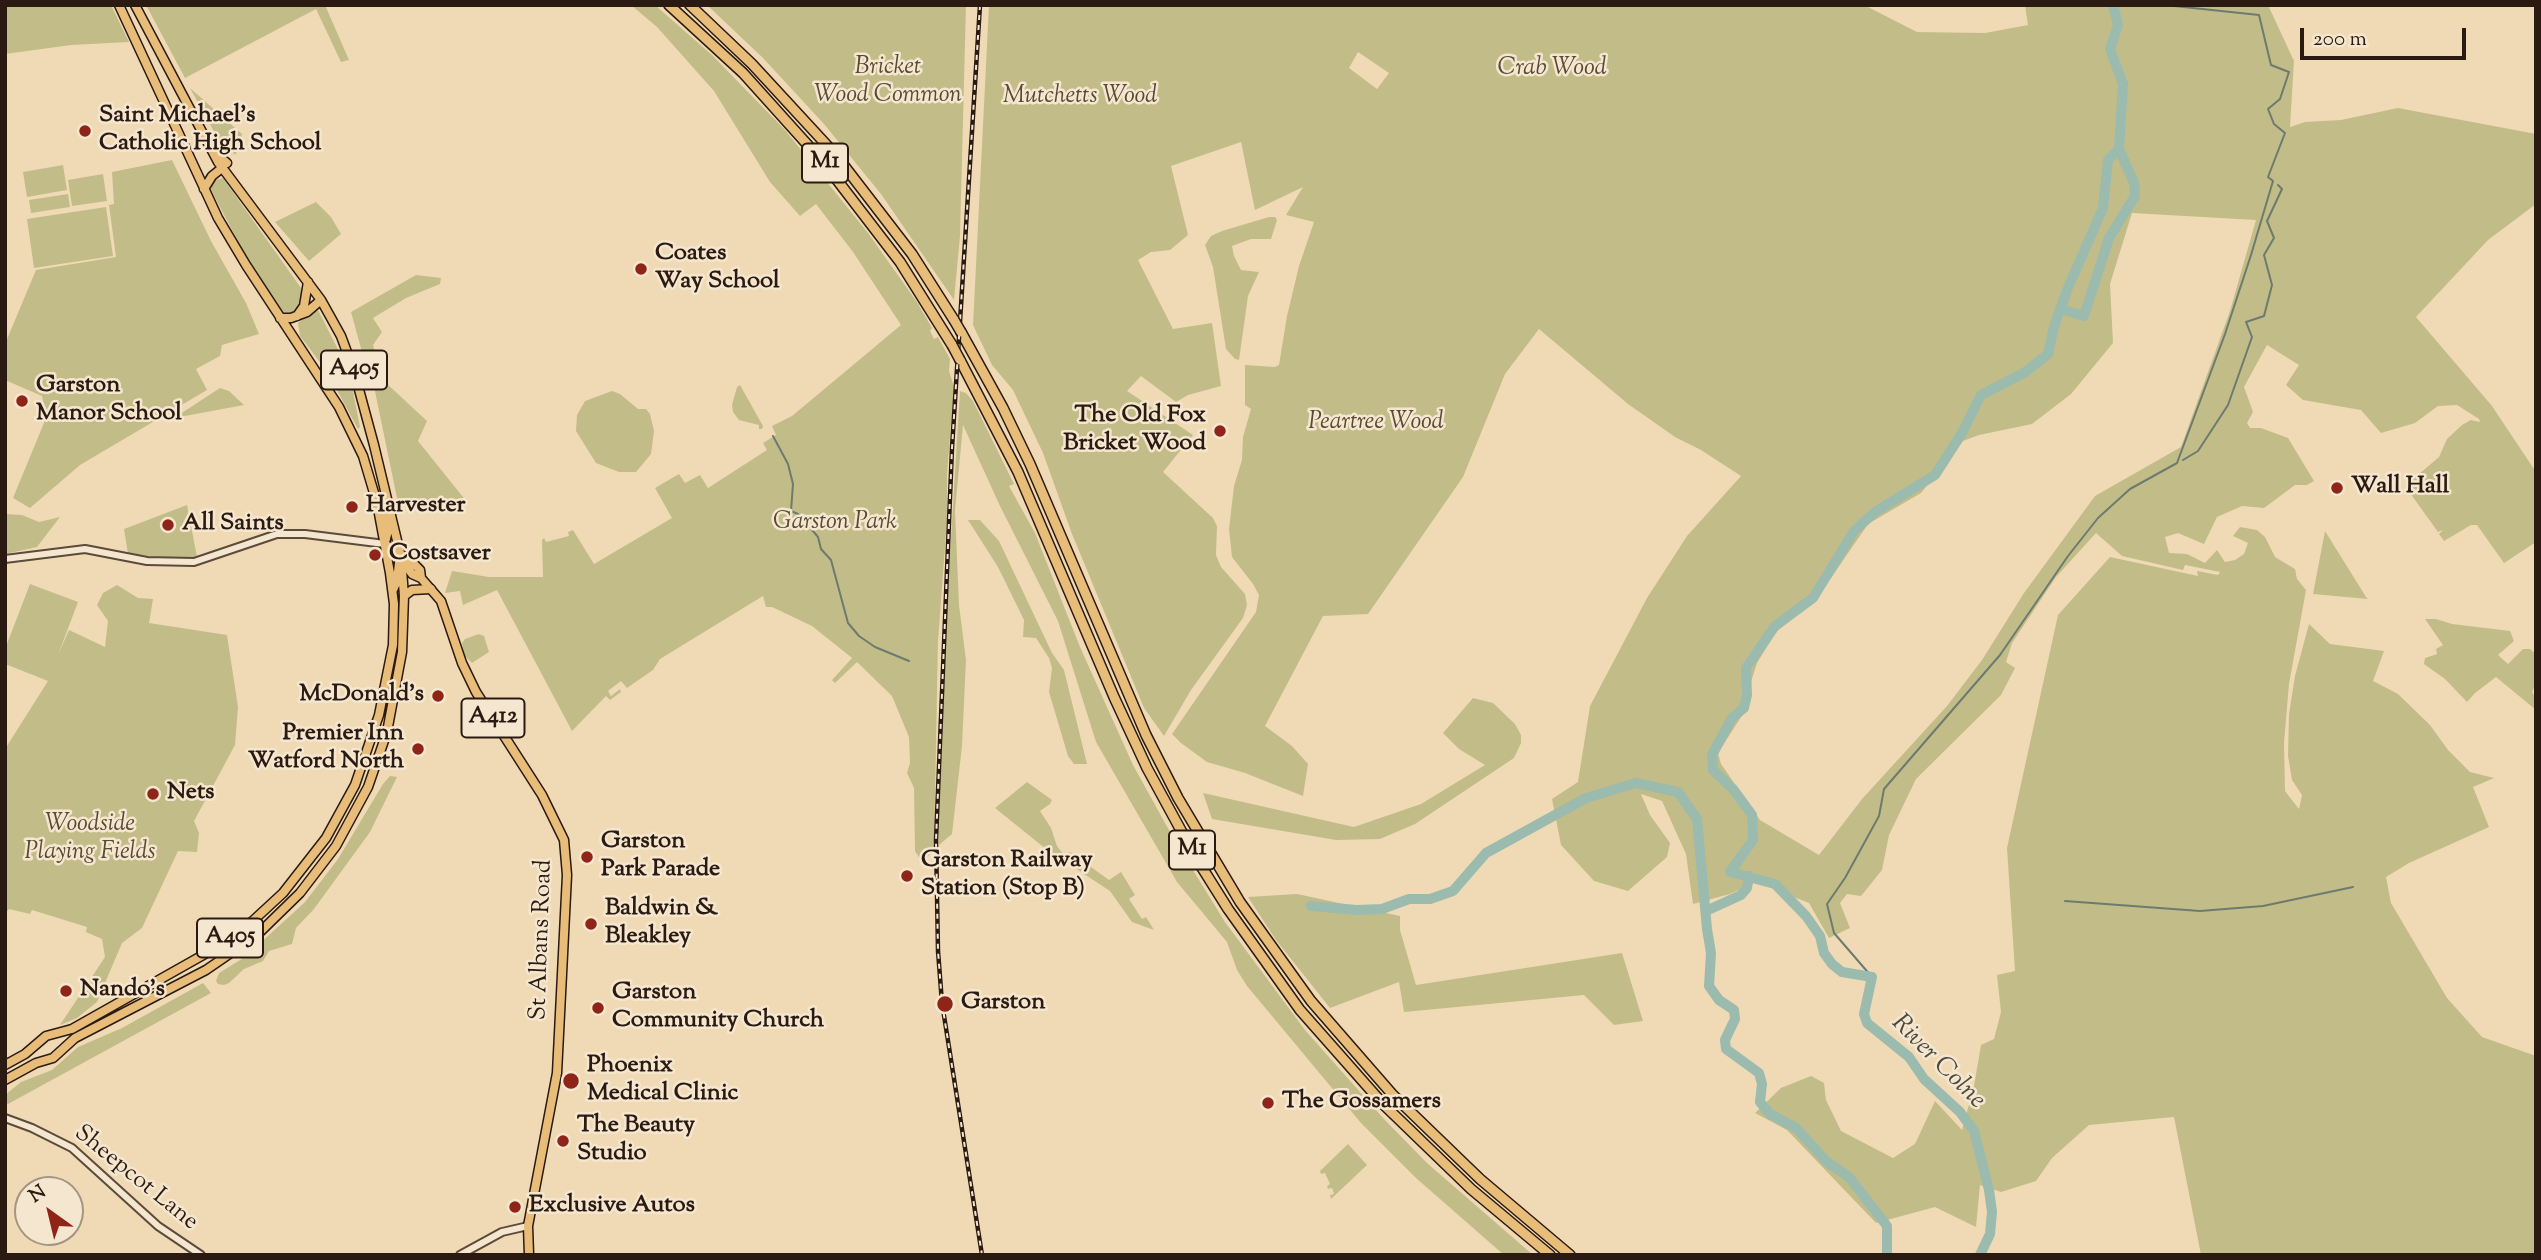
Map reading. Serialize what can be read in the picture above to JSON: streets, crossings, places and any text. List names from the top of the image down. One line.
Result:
{"streets":{"highway":["M1"],"main road":["A405","A412","St Albans Road"],"street":["Sheepcot Lane"]},"crossings":[["A405","St Albans Road"]],"water":["River Colne"],"parks":["Bricket Wood Common","Crab Wood","Mutchetts Wood","Peartree Wood","Garston Park","Woodside Playing Fields"],"places":["Saint Michael's Catholic High School","Coates Way School","Garston Manor School","The Old Fox Bricket Wood","Wall Hall","Harvester","All Saints","Costsaver","McDonald's","Premier Inn Watford North","Nets","Garston Park Parade","Garston Railway Station (Stop B)","Baldwin & Bleakley","Nando's","Garston","Garston Community Church","Phoenix Medical Clinic","The Gossamers","The Beauty Studio","Exclusive Autos"],"scale_bar":"200 m","north":"top left"}
